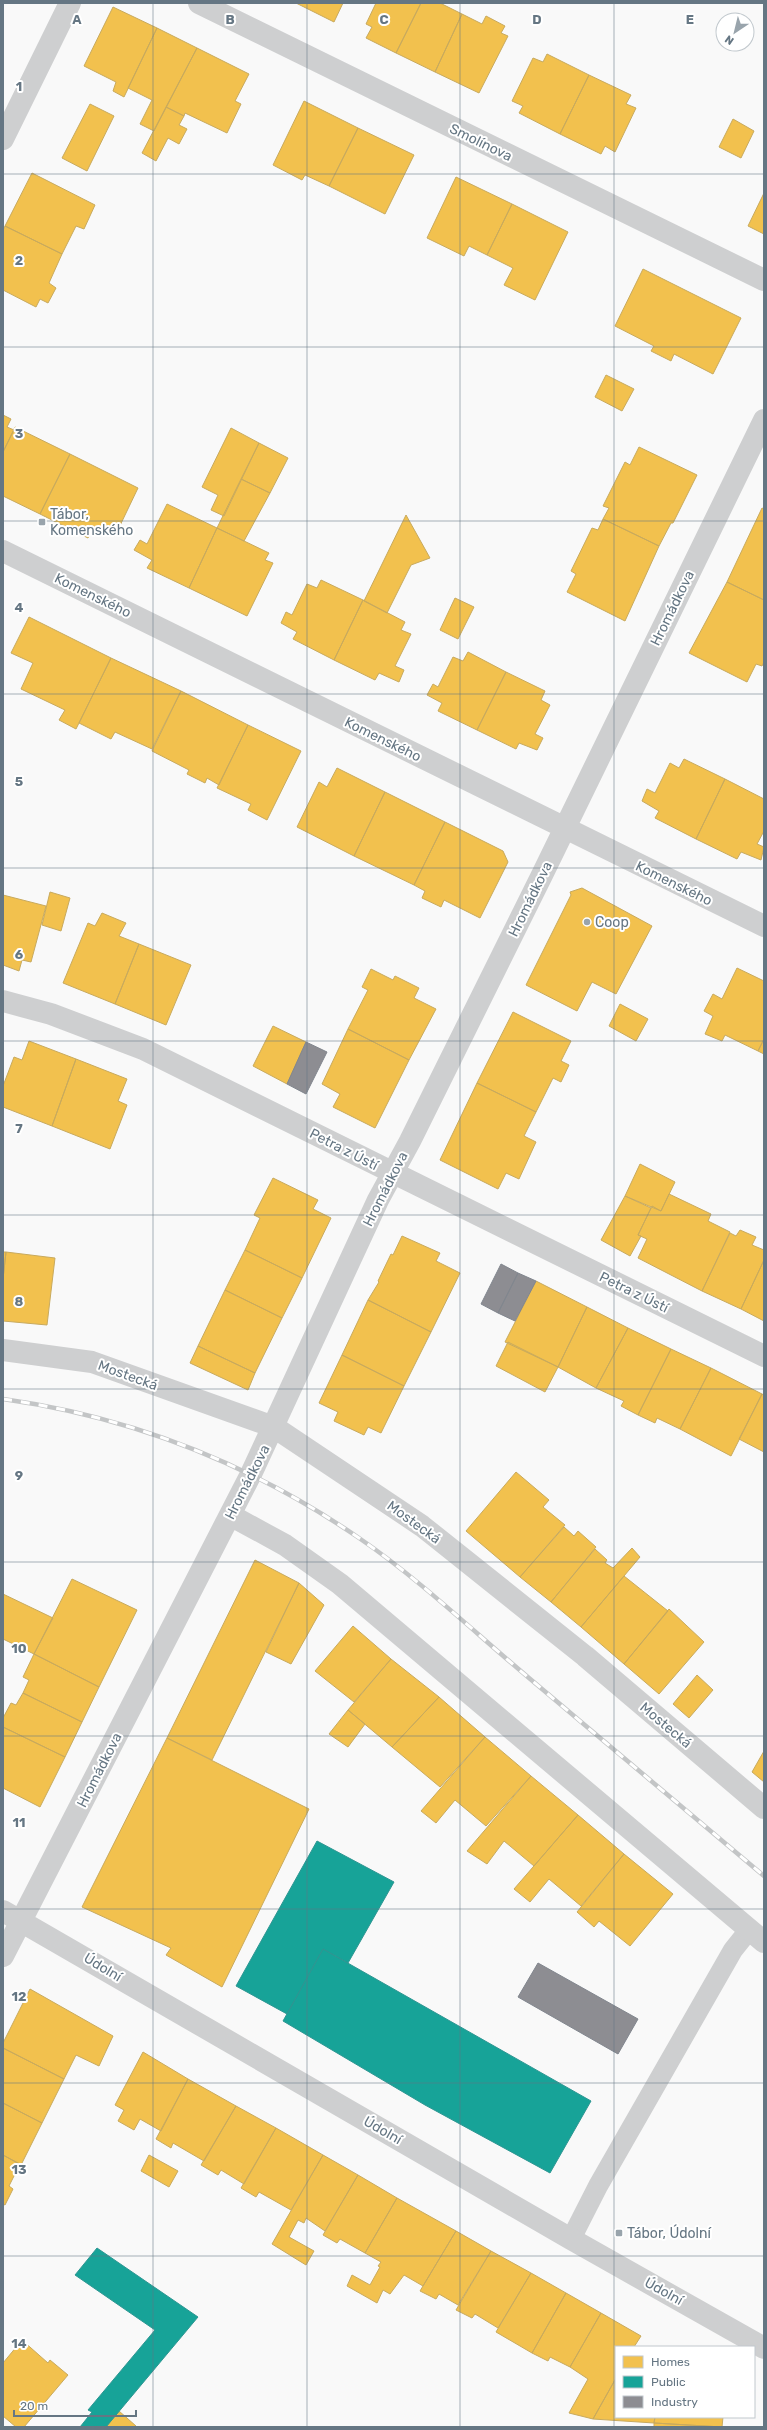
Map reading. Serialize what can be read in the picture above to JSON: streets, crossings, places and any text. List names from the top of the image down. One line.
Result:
{"streets":{"street":["Smolínova","Komenského","Hromádkova","Petra z Ústí","Mostecká","Údolní"]},"crossings":[["Komenského","Hromádkova"],["Hromádkova","Petra z Ústí"],["Hromádkova","Mostecká"],["Hromádkova","Údolní"]],"places":{"transit":["Tábor, Komenského","Tábor, Údolní"],"other":["Coop"]},"legend":["Homes","Public","Industry"],"scale_bar":"20 m","north":"bottom left","grid":{"columns":["A","B","C","D","E"],"rows":["1","2","3","4","5","6","7","8","9","10","11","12","13","14"]}}
